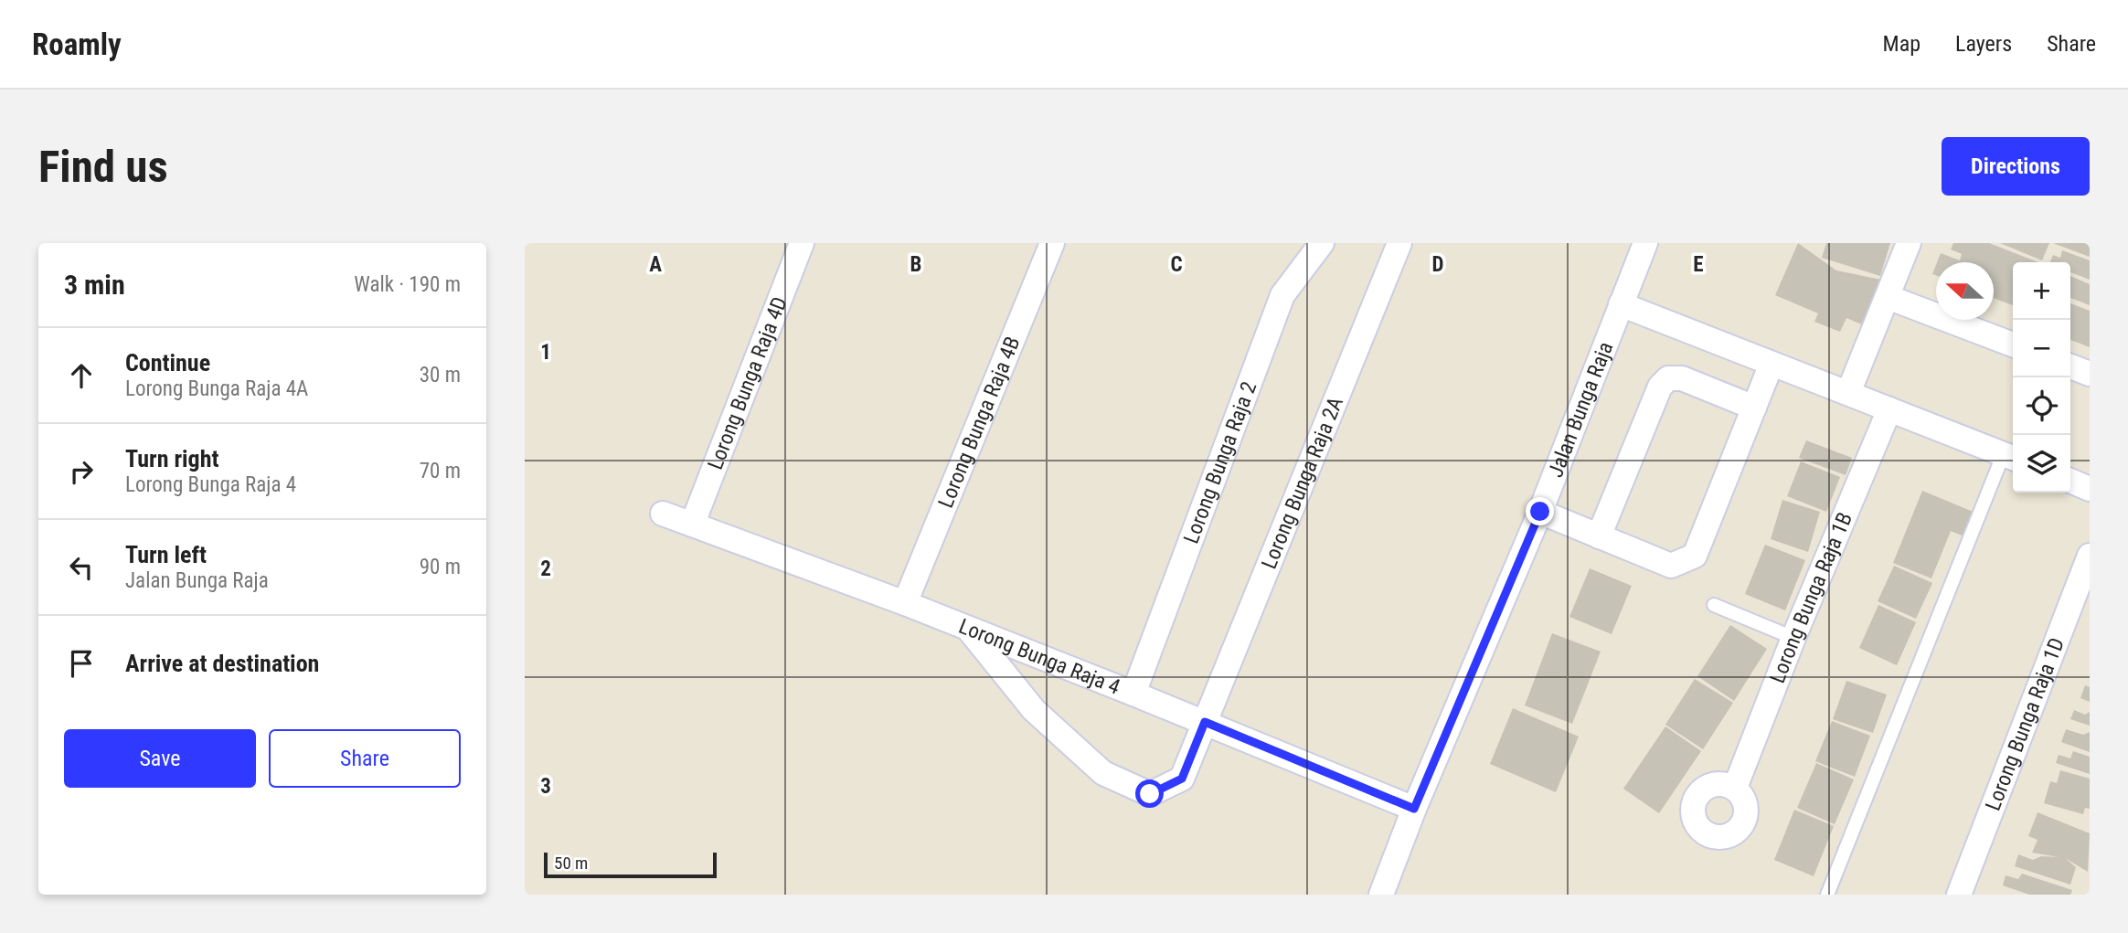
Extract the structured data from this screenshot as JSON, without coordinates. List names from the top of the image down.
{
  "streets": {
    "street": [
      "Lorong Bunga Raja 4D",
      "Jalan Bunga Raja",
      "Lorong Bunga Raja 4B",
      "Lorong Bunga Raja 2",
      "Lorong Bunga Raja 2A",
      "Lorong Bunga Raja 1B",
      "Lorong Bunga Raja 4",
      "Lorong Bunga Raja 1D"
    ]
  },
  "crossings": [
    ["Lorong Bunga Raja 4D", "Lorong Bunga Raja 4"],
    ["Jalan Bunga Raja", "Lorong Bunga Raja 4"],
    ["Lorong Bunga Raja 4B", "Lorong Bunga Raja 4"],
    ["Lorong Bunga Raja 2", "Lorong Bunga Raja 4"],
    ["Lorong Bunga Raja 2A", "Lorong Bunga Raja 4"]
  ],
  "scale_bar": "50 m",
  "north": "left",
  "page": {
    "header": "Roamly",
    "nav": ["Map", "Layers", "Share"],
    "buttons": [
      "Directions",
      ["Save", "Share"]
    ],
    "title": "Find us",
    "heading": ["3 min", "Walk · 190 m"],
    "map_buttons": ["+", "−"],
    "list": [
      ["Continue", "Lorong Bunga Raja 4A", "30 m"],
      ["Turn right", "Lorong Bunga Raja 4", "70 m"],
      ["Turn left", "Jalan Bunga Raja", "90 m"],
      "Arrive at destination"
    ],
    "scale": "50 m"
  },
  "grid": {
    "columns": [
      "A",
      "B",
      "C",
      "D",
      "E"
    ],
    "rows": ["1", "2", "3"]
  }
}
